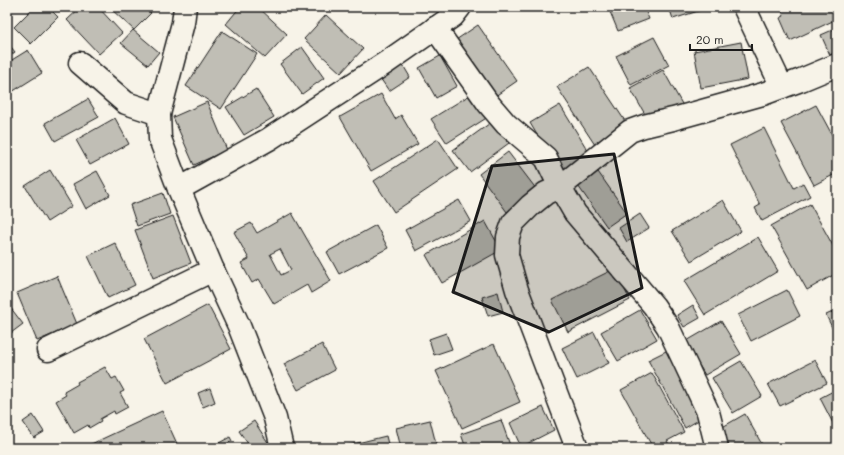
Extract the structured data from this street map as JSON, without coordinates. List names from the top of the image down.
{
  "scale_bar": "20 m"
}
